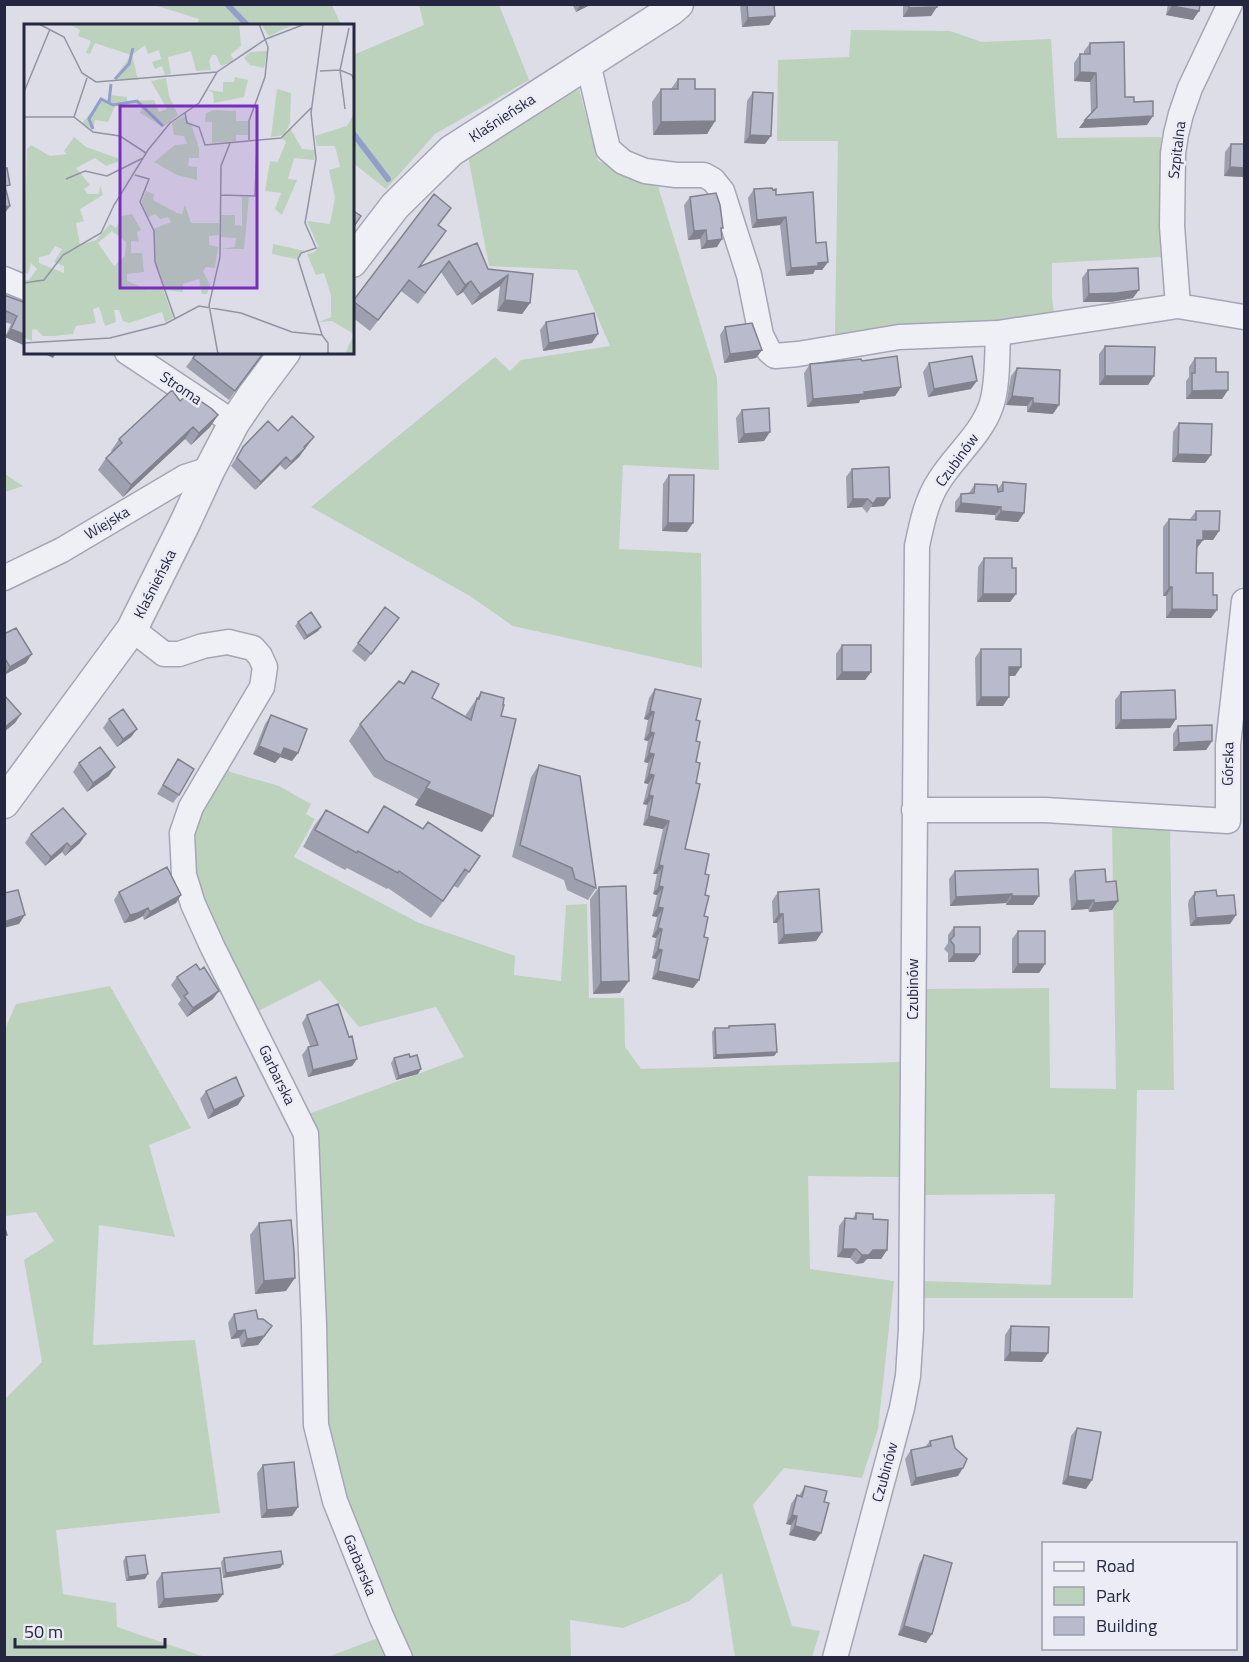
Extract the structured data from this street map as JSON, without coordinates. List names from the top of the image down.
{
  "streets": {
    "street": [
      "Klaśnieńska",
      "Szpitalna",
      "Stroma",
      "Czubinów",
      "Wiejska",
      "Górska",
      "Garbarska"
    ]
  },
  "crossings": [
    ["Klaśnieńska", "Stroma"],
    ["Klaśnieńska", "Wiejska"],
    ["Klaśnieńska", "Garbarska"],
    ["Czubinów", "Górska"]
  ],
  "legend": ["Road", "Park", "Building"],
  "scale_bar": "50 m"
}
